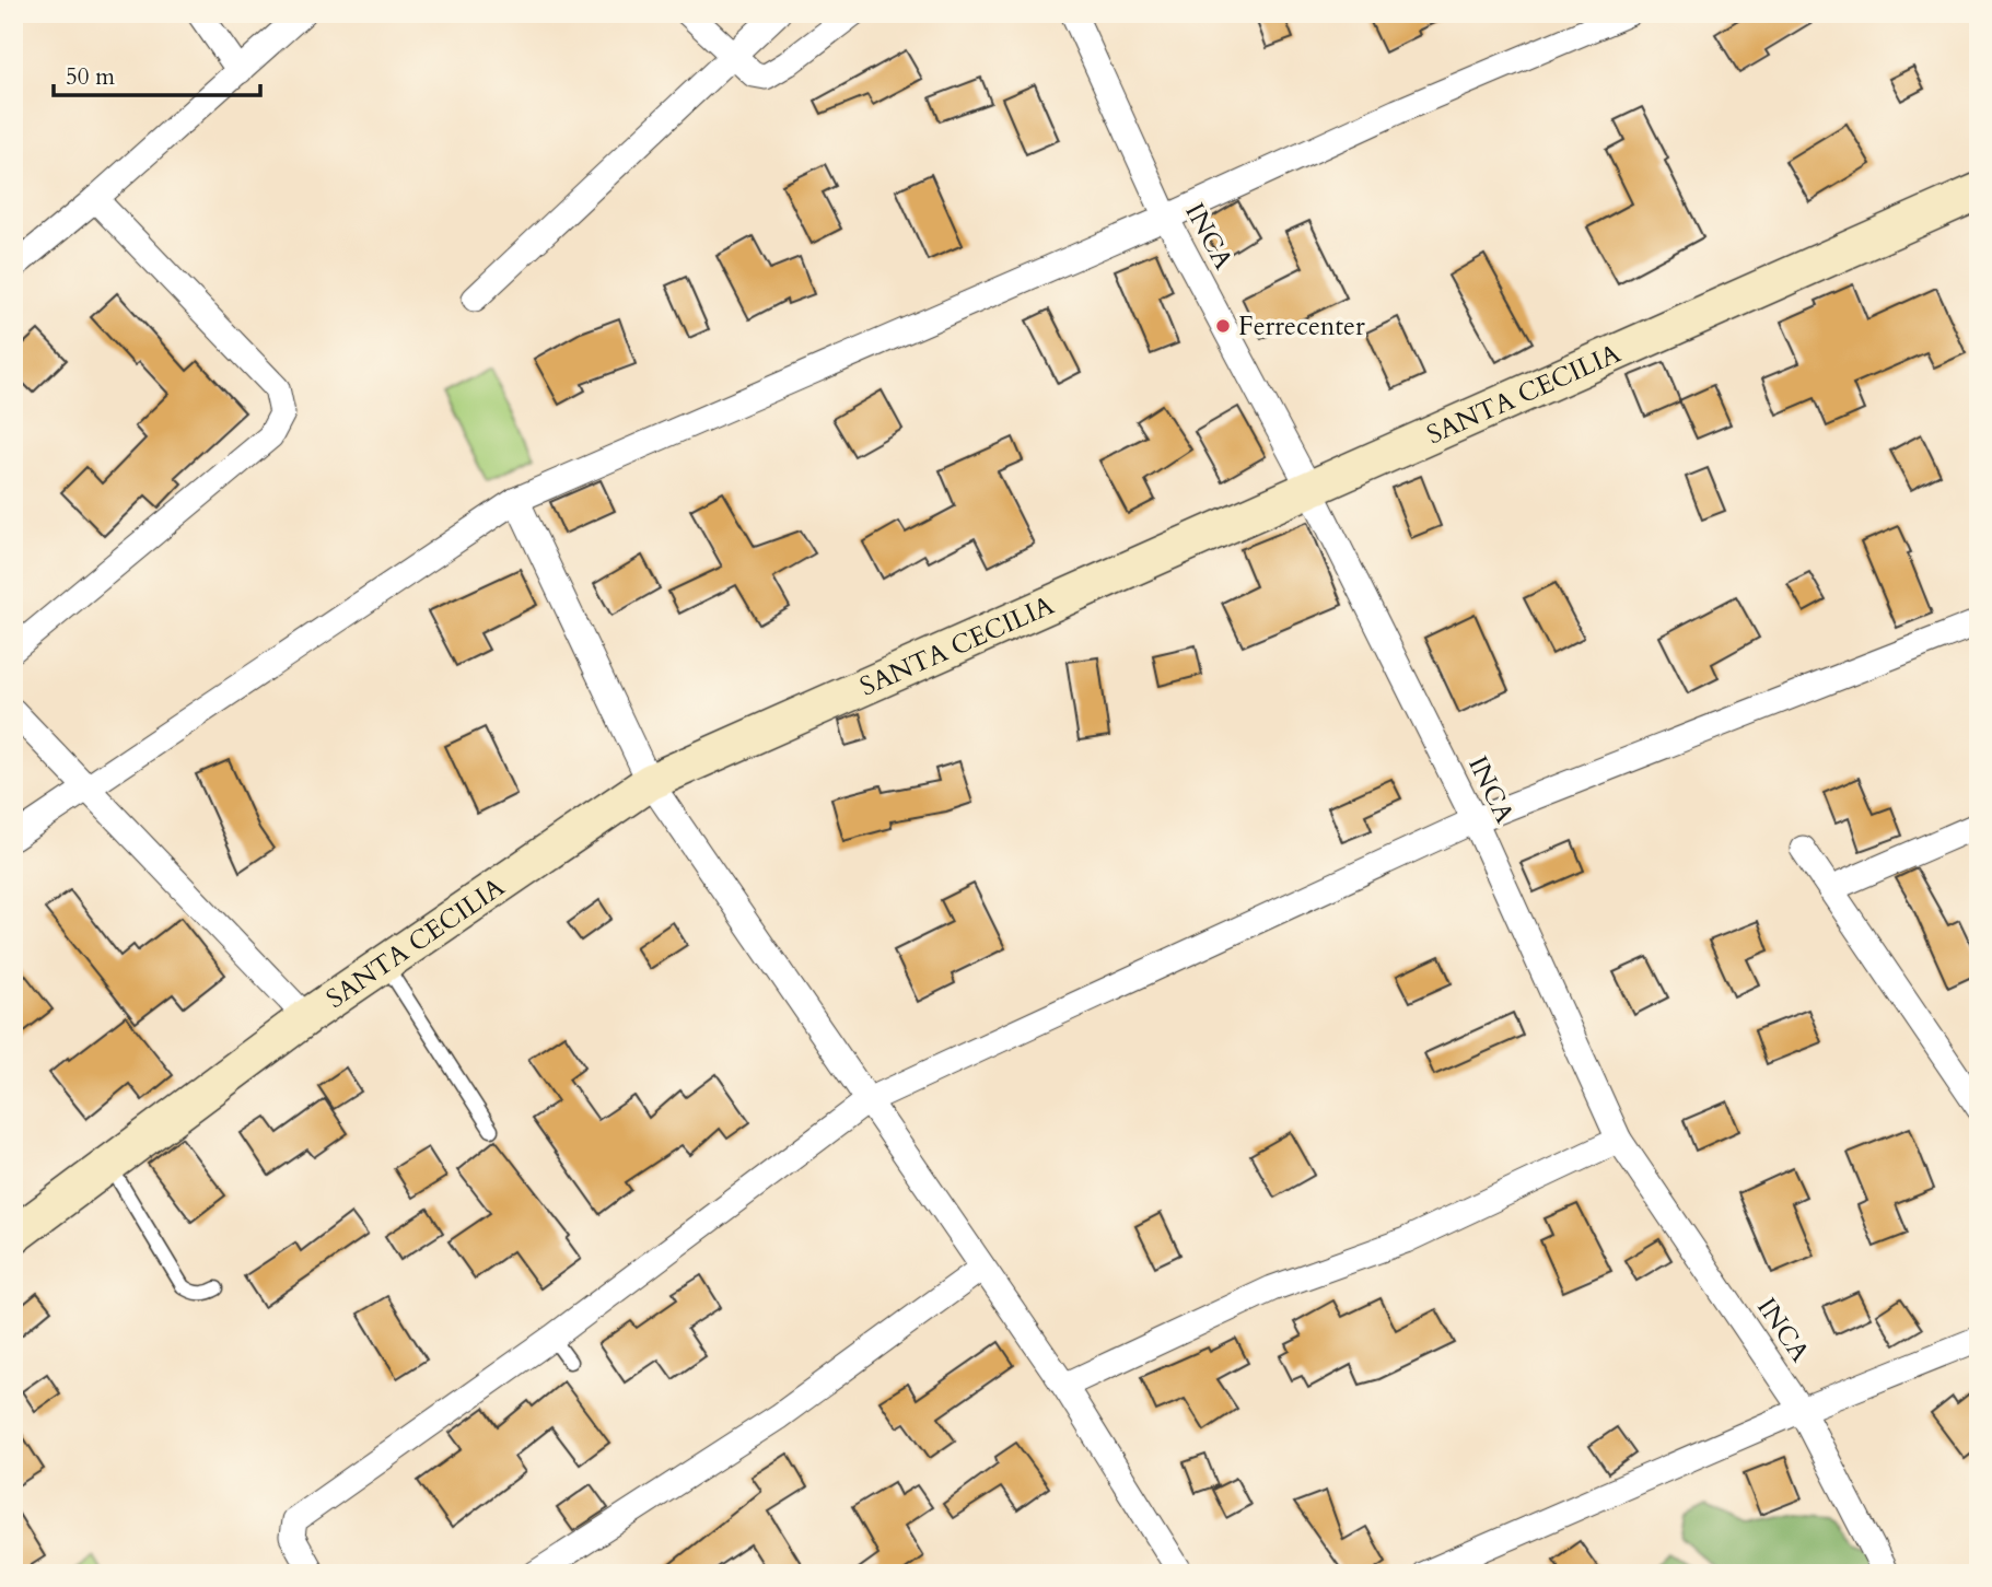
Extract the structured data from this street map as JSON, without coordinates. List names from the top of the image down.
{
  "streets": {
    "street": ["INCA", "SANTA CECILIA"]
  },
  "crossings": [
    ["INCA", "SANTA CECILIA"]
  ],
  "places": ["Ferrecenter"],
  "scale_bar": "50 m"
}
